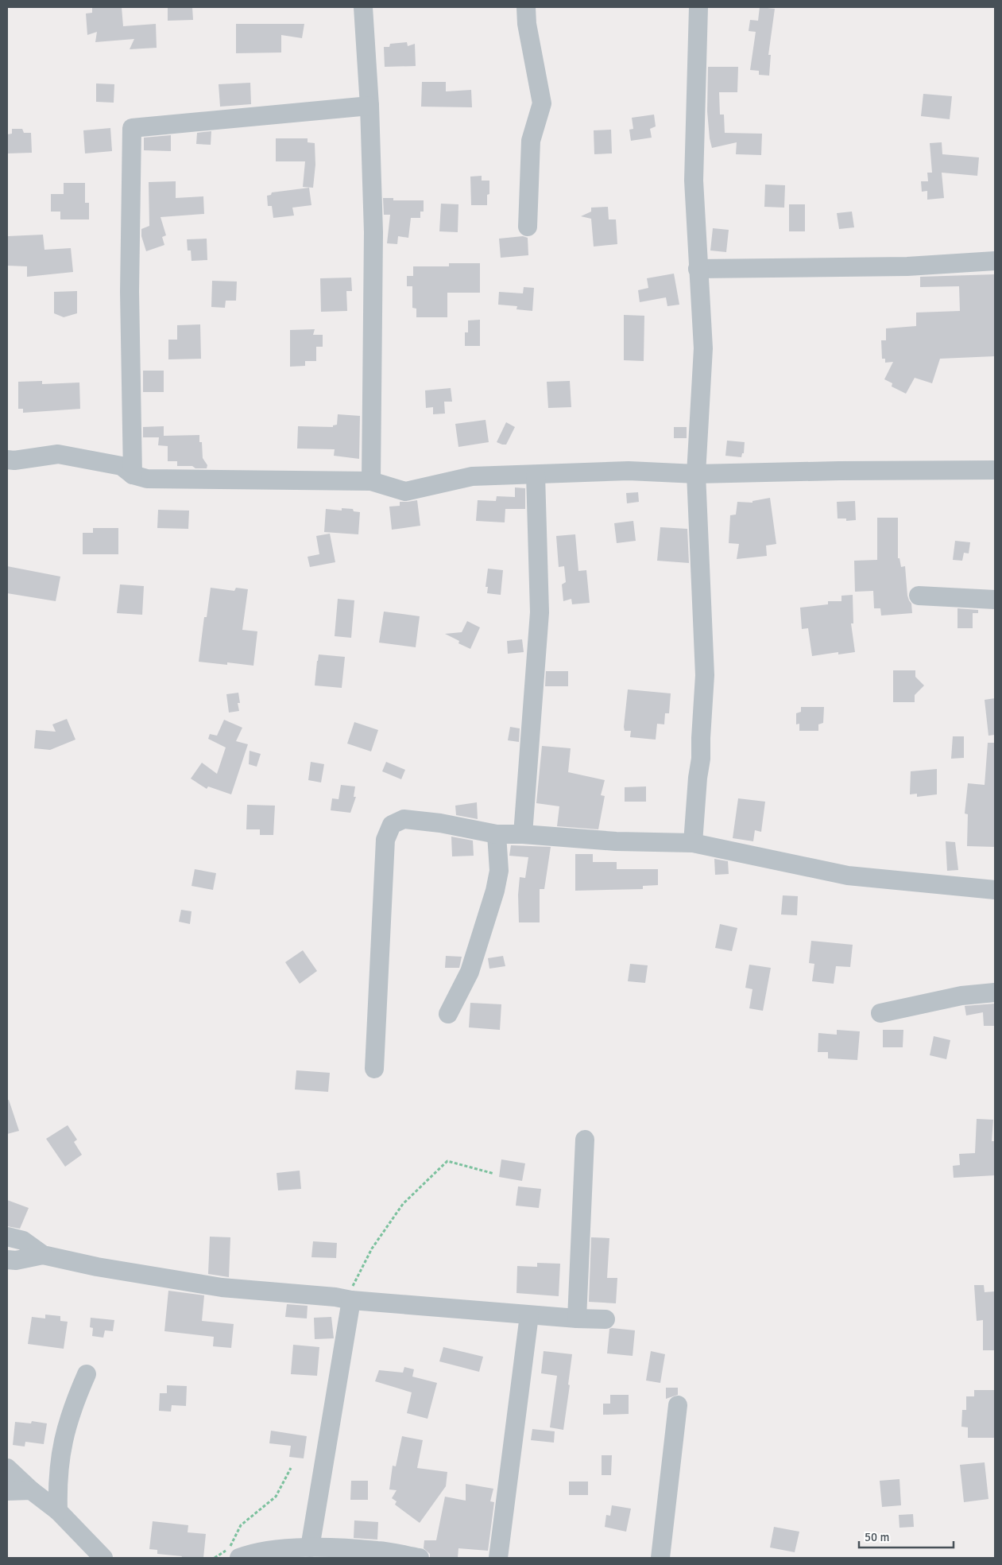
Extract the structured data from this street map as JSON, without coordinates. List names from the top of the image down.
{
  "scale_bar": "50 m"
}
